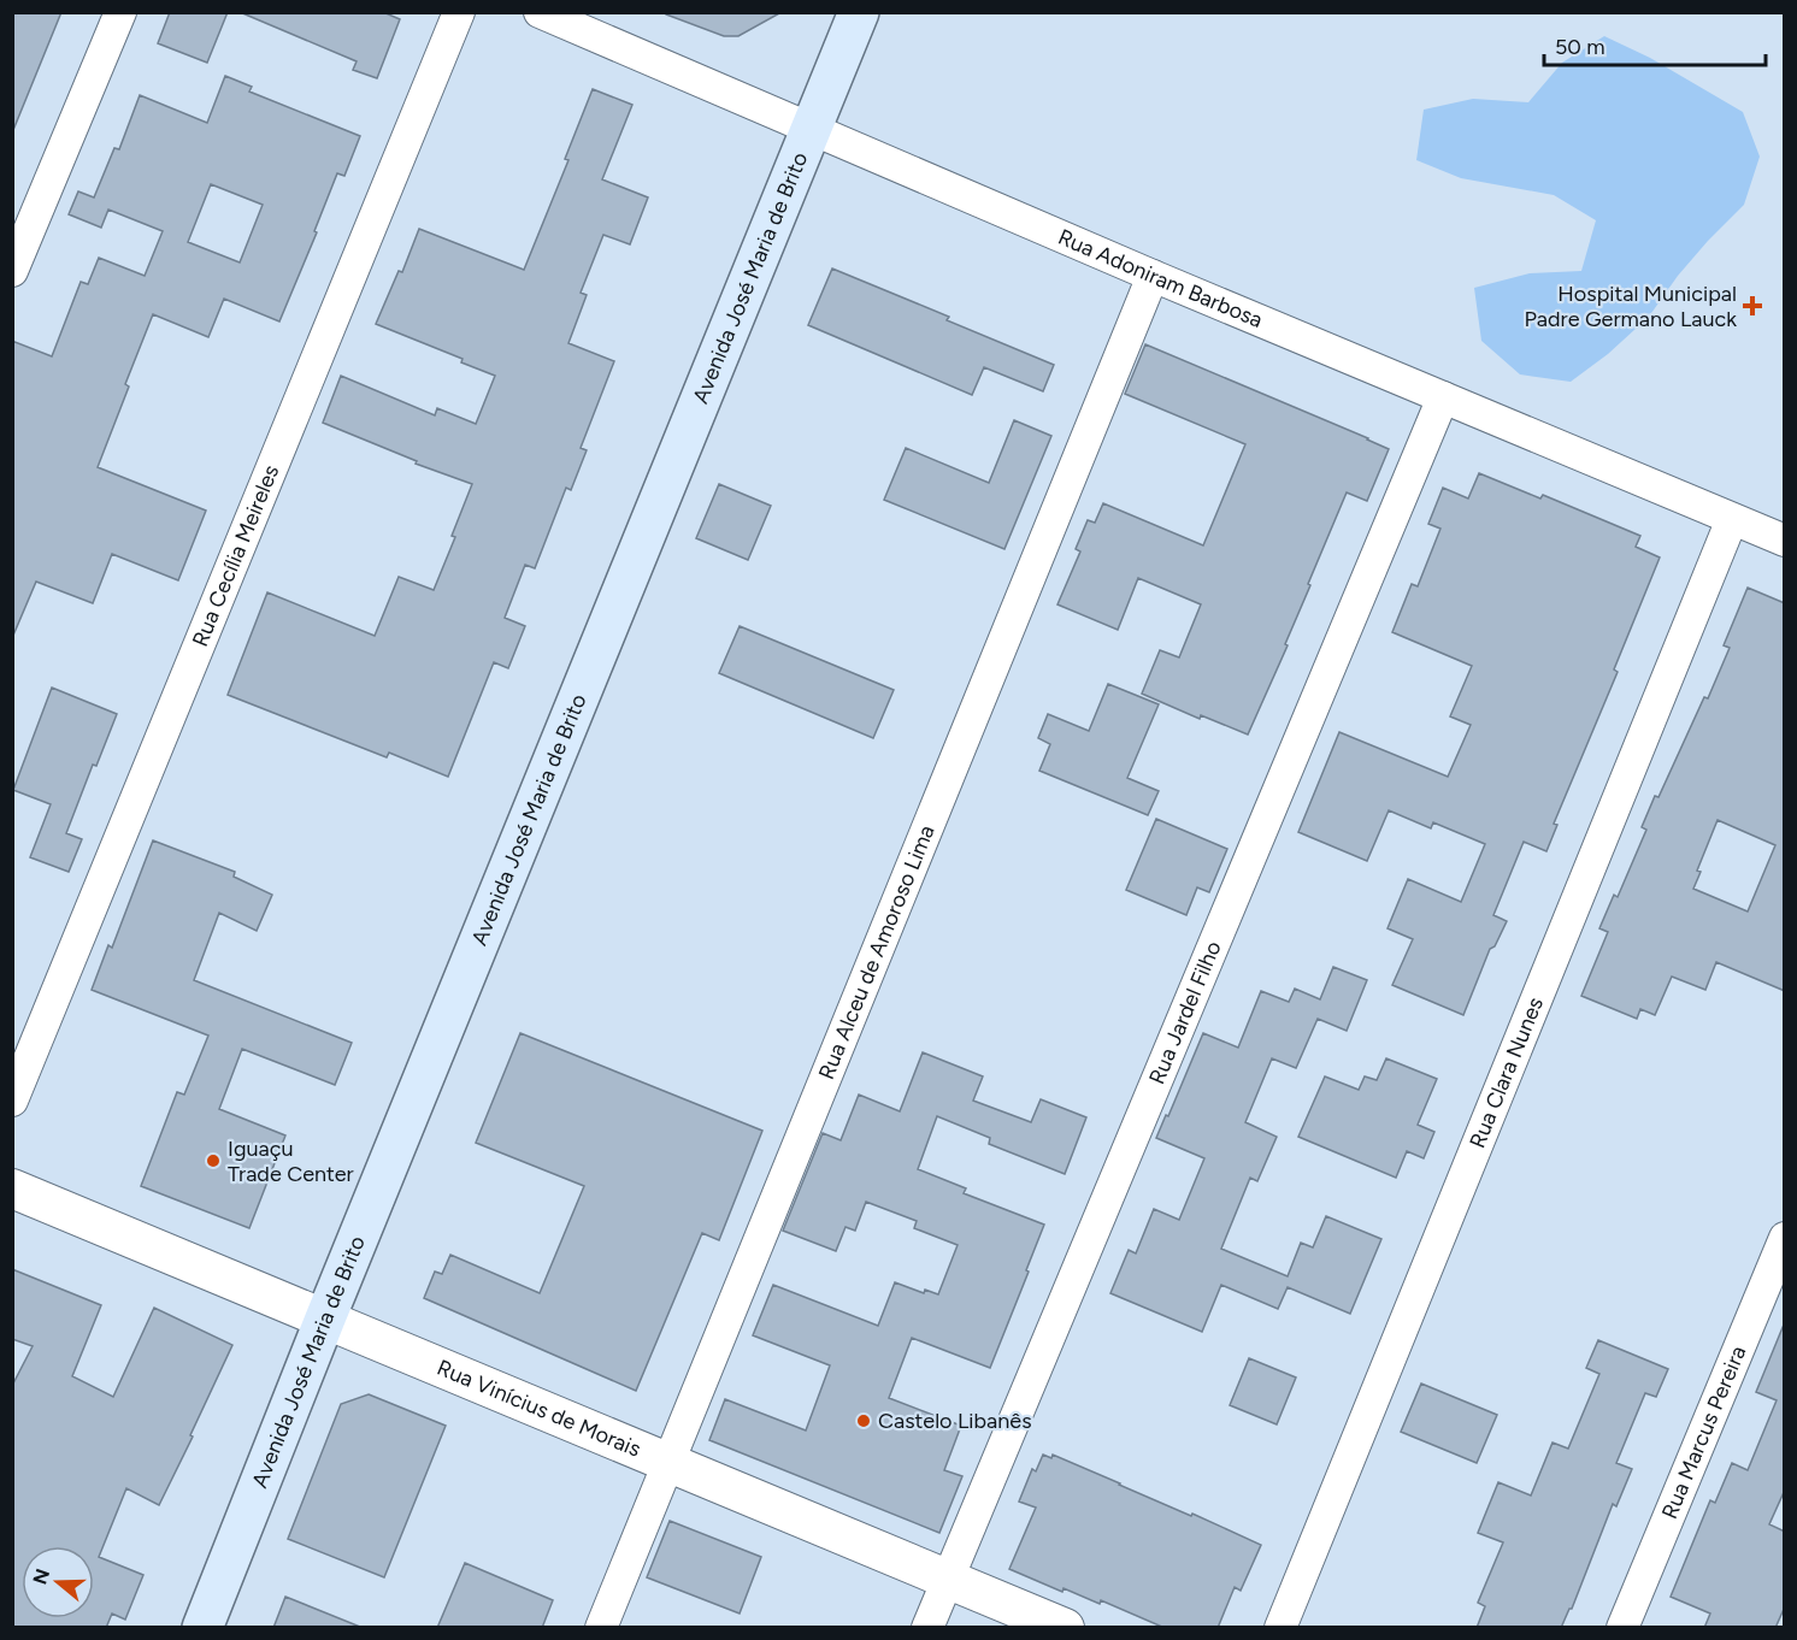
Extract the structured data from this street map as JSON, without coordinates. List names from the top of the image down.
{
  "streets": {
    "main road": ["Avenida José Maria de Brito"],
    "street": [
      "Rua Adoniram Barbosa",
      "Rua Cecília Meireles",
      "Rua Alceu de Amoroso Lima",
      "Rua Jardel Filho",
      "Rua Clara Nunes",
      "Rua Vinícius de Morais",
      "Rua Marcus Pereira"
    ]
  },
  "crossings": [
    ["Avenida José Maria de Brito", "Rua Adoniram Barbosa"],
    ["Avenida José Maria de Brito", "Rua Vinícius de Morais"],
    ["Rua Adoniram Barbosa", "Rua Alceu de Amoroso Lima"],
    ["Rua Adoniram Barbosa", "Rua Jardel Filho"],
    ["Rua Adoniram Barbosa", "Rua Clara Nunes"],
    ["Rua Alceu de Amoroso Lima", "Rua Vinícius de Morais"],
    ["Rua Jardel Filho", "Rua Vinícius de Morais"]
  ],
  "places": {
    "health": ["Hospital Municipal Padre Germano Lauck"],
    "other": ["Iguaçu Trade Center", "Castelo Libanês"]
  },
  "scale_bar": "50 m",
  "north": "left"
}
